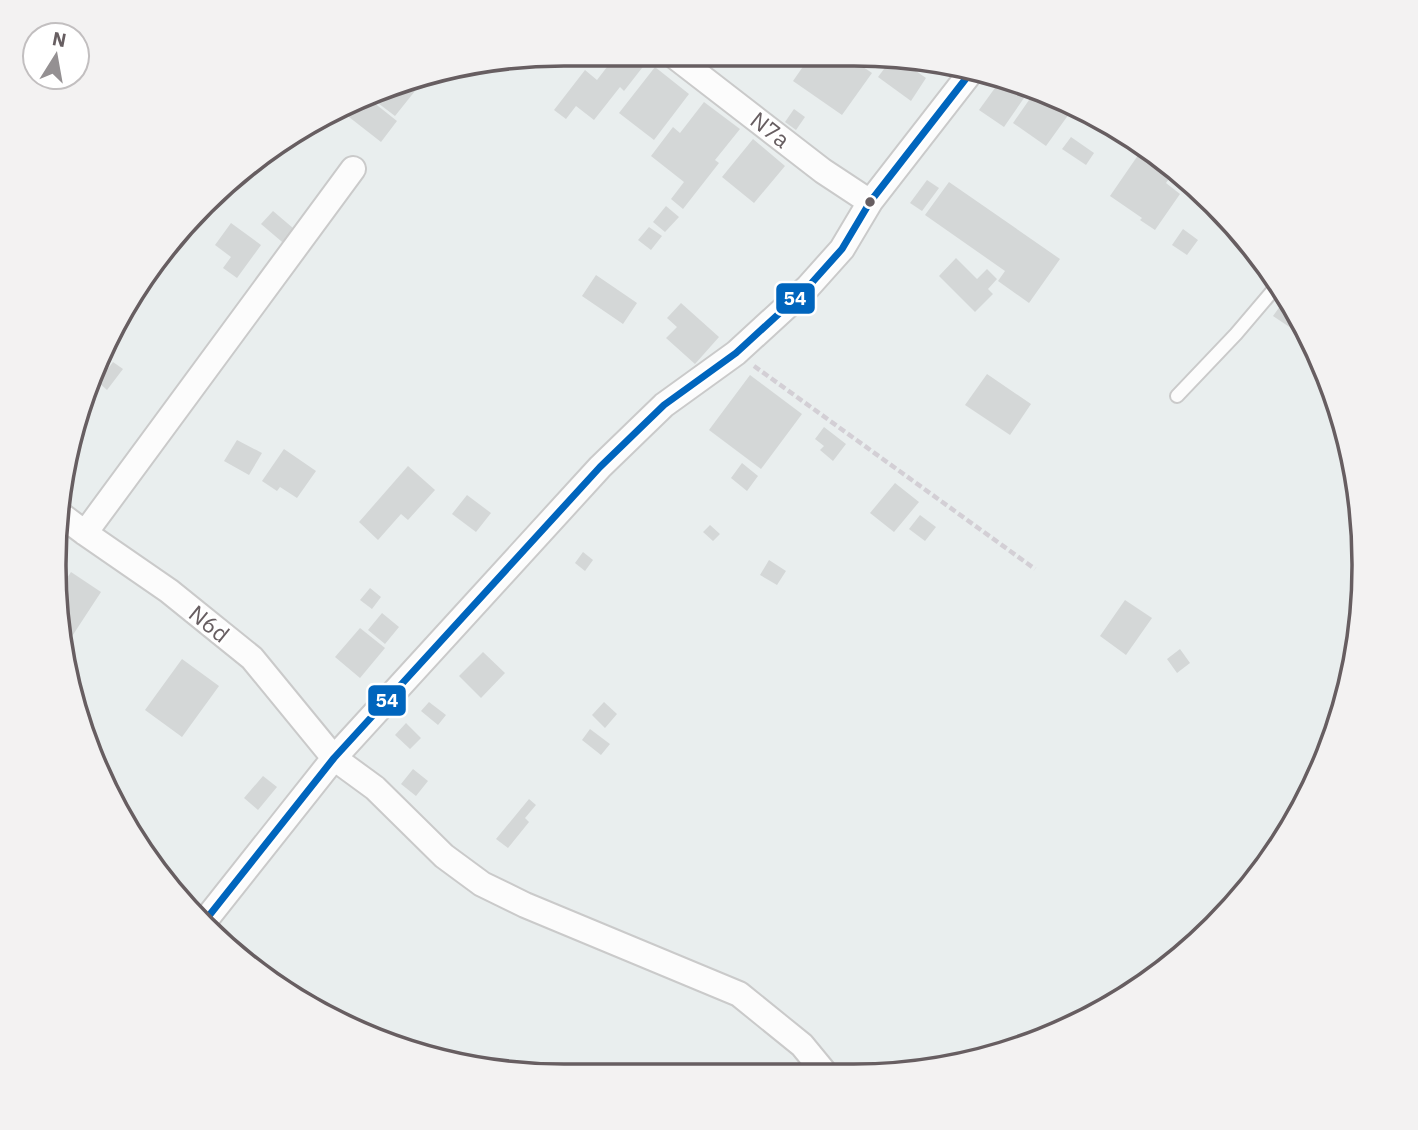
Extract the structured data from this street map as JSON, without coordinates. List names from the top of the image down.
{
  "streets": {
    "street": ["N7a", "N6d"]
  },
  "lines": ["transit line 54"],
  "north": "top"
}
